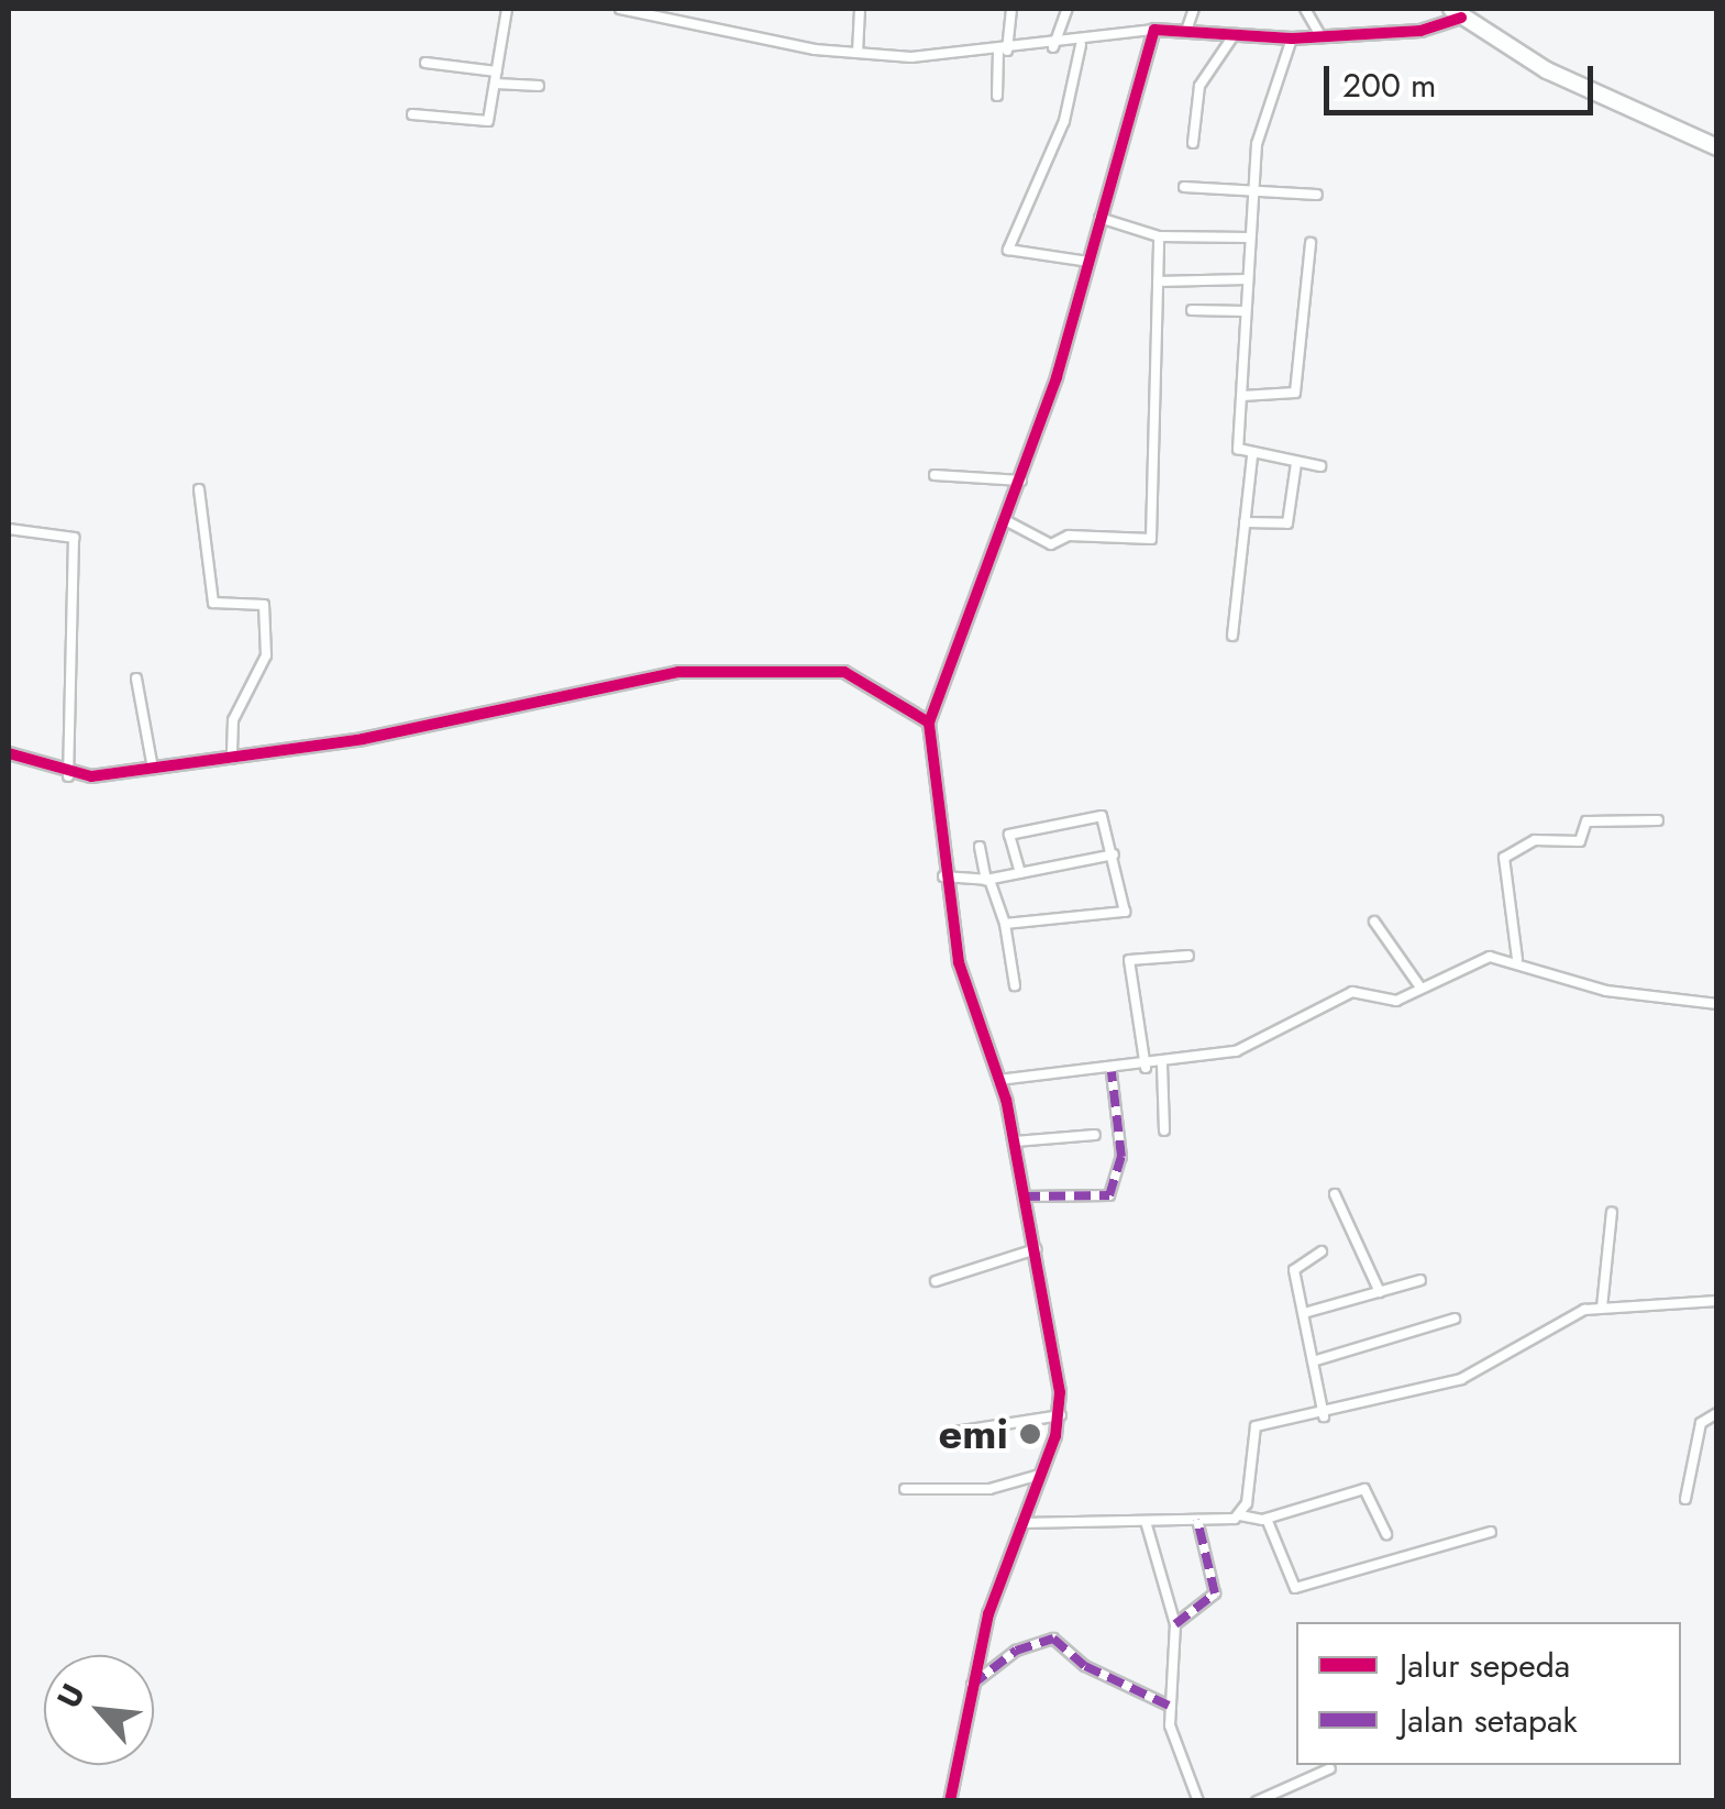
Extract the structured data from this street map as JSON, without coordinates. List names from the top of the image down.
{
  "places": ["emi"],
  "legend": ["Jalur sepeda", "Jalan setapak"],
  "scale_bar": "200 m",
  "north": "top left"
}
